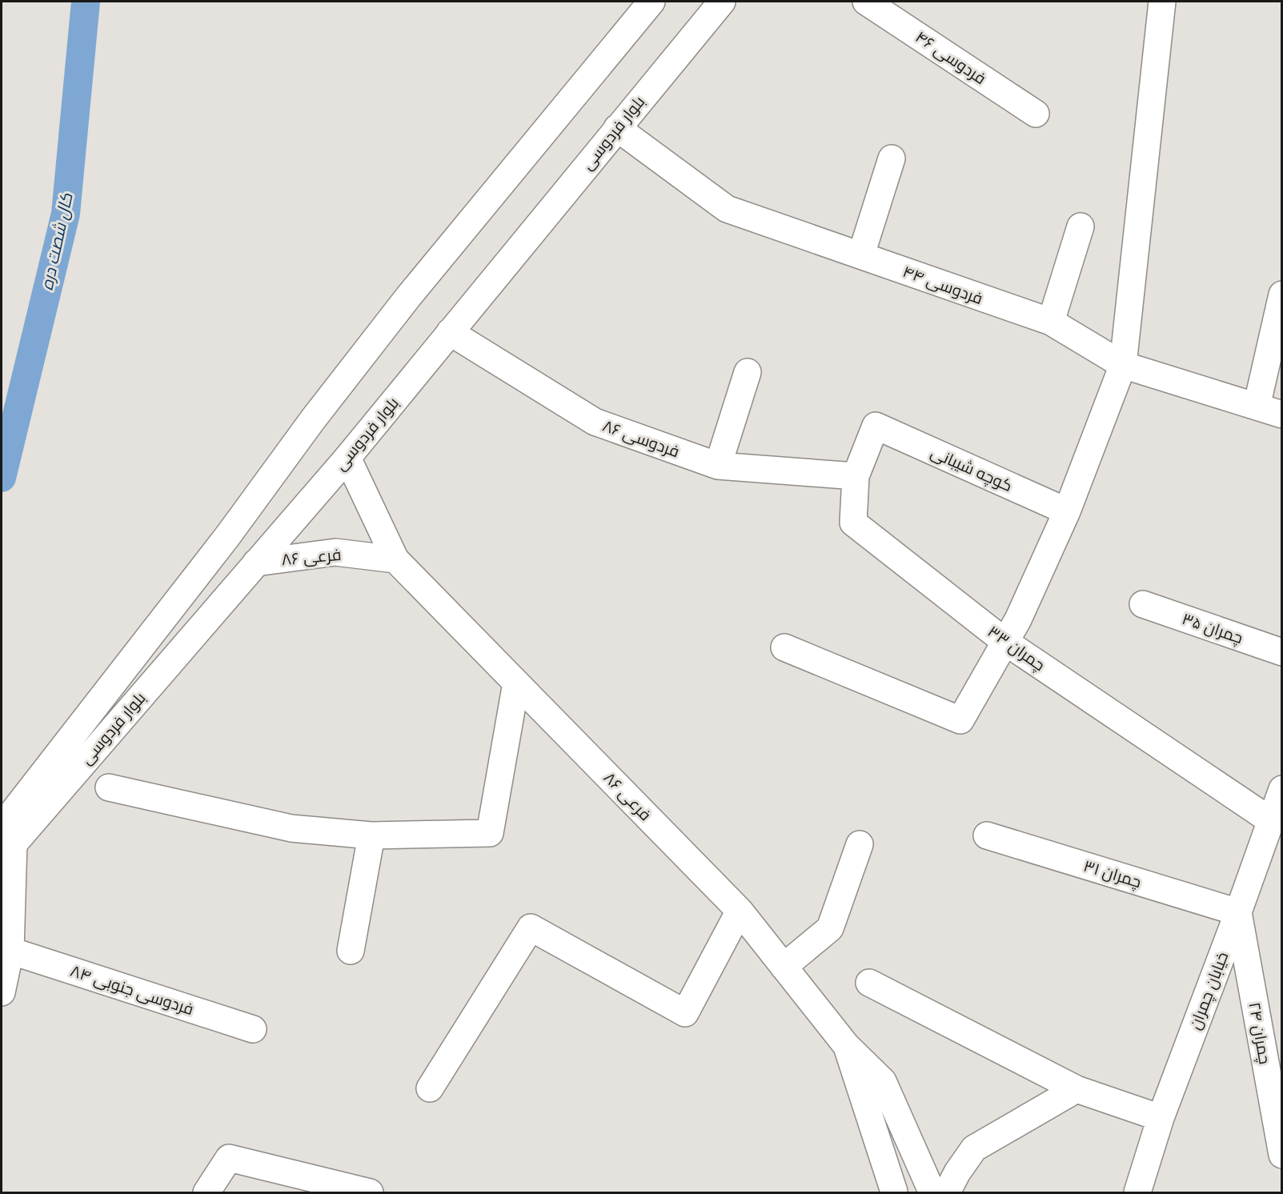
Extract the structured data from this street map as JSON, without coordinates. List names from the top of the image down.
{
  "streets": {
    "street": [
      "فردوسی ۴۶",
      "بلوار فردوسی",
      "فردوسی ۴۴",
      "فردوسی ۸۶",
      "کوچه شیبانی",
      "فرعی ۸۶",
      "چمران ۳۵",
      "چمران ۳۳",
      "چمران ۳۱",
      "فردوسی جنوبی ۸۴",
      "خیابان چمران",
      "چمران ۲۴"
    ]
  },
  "crossings": [
    ["بلوار فردوسی", "فردوسی ۴۴"],
    ["بلوار فردوسی", "فردوسی ۸۶"],
    ["بلوار فردوسی", "فرعی ۸۶"],
    ["فردوسی ۸۶", "چمران ۳۳"],
    ["کوچه شیبانی", "چمران ۳۳"],
    ["چمران ۳۳", "خیابان چمران"],
    ["چمران ۳۱", "خیابان چمران"],
    ["چمران ۳۱", "چمران ۲۴"],
    ["خیابان چمران", "چمران ۲۴"]
  ],
  "water": ["کال شصت دره"]
}
